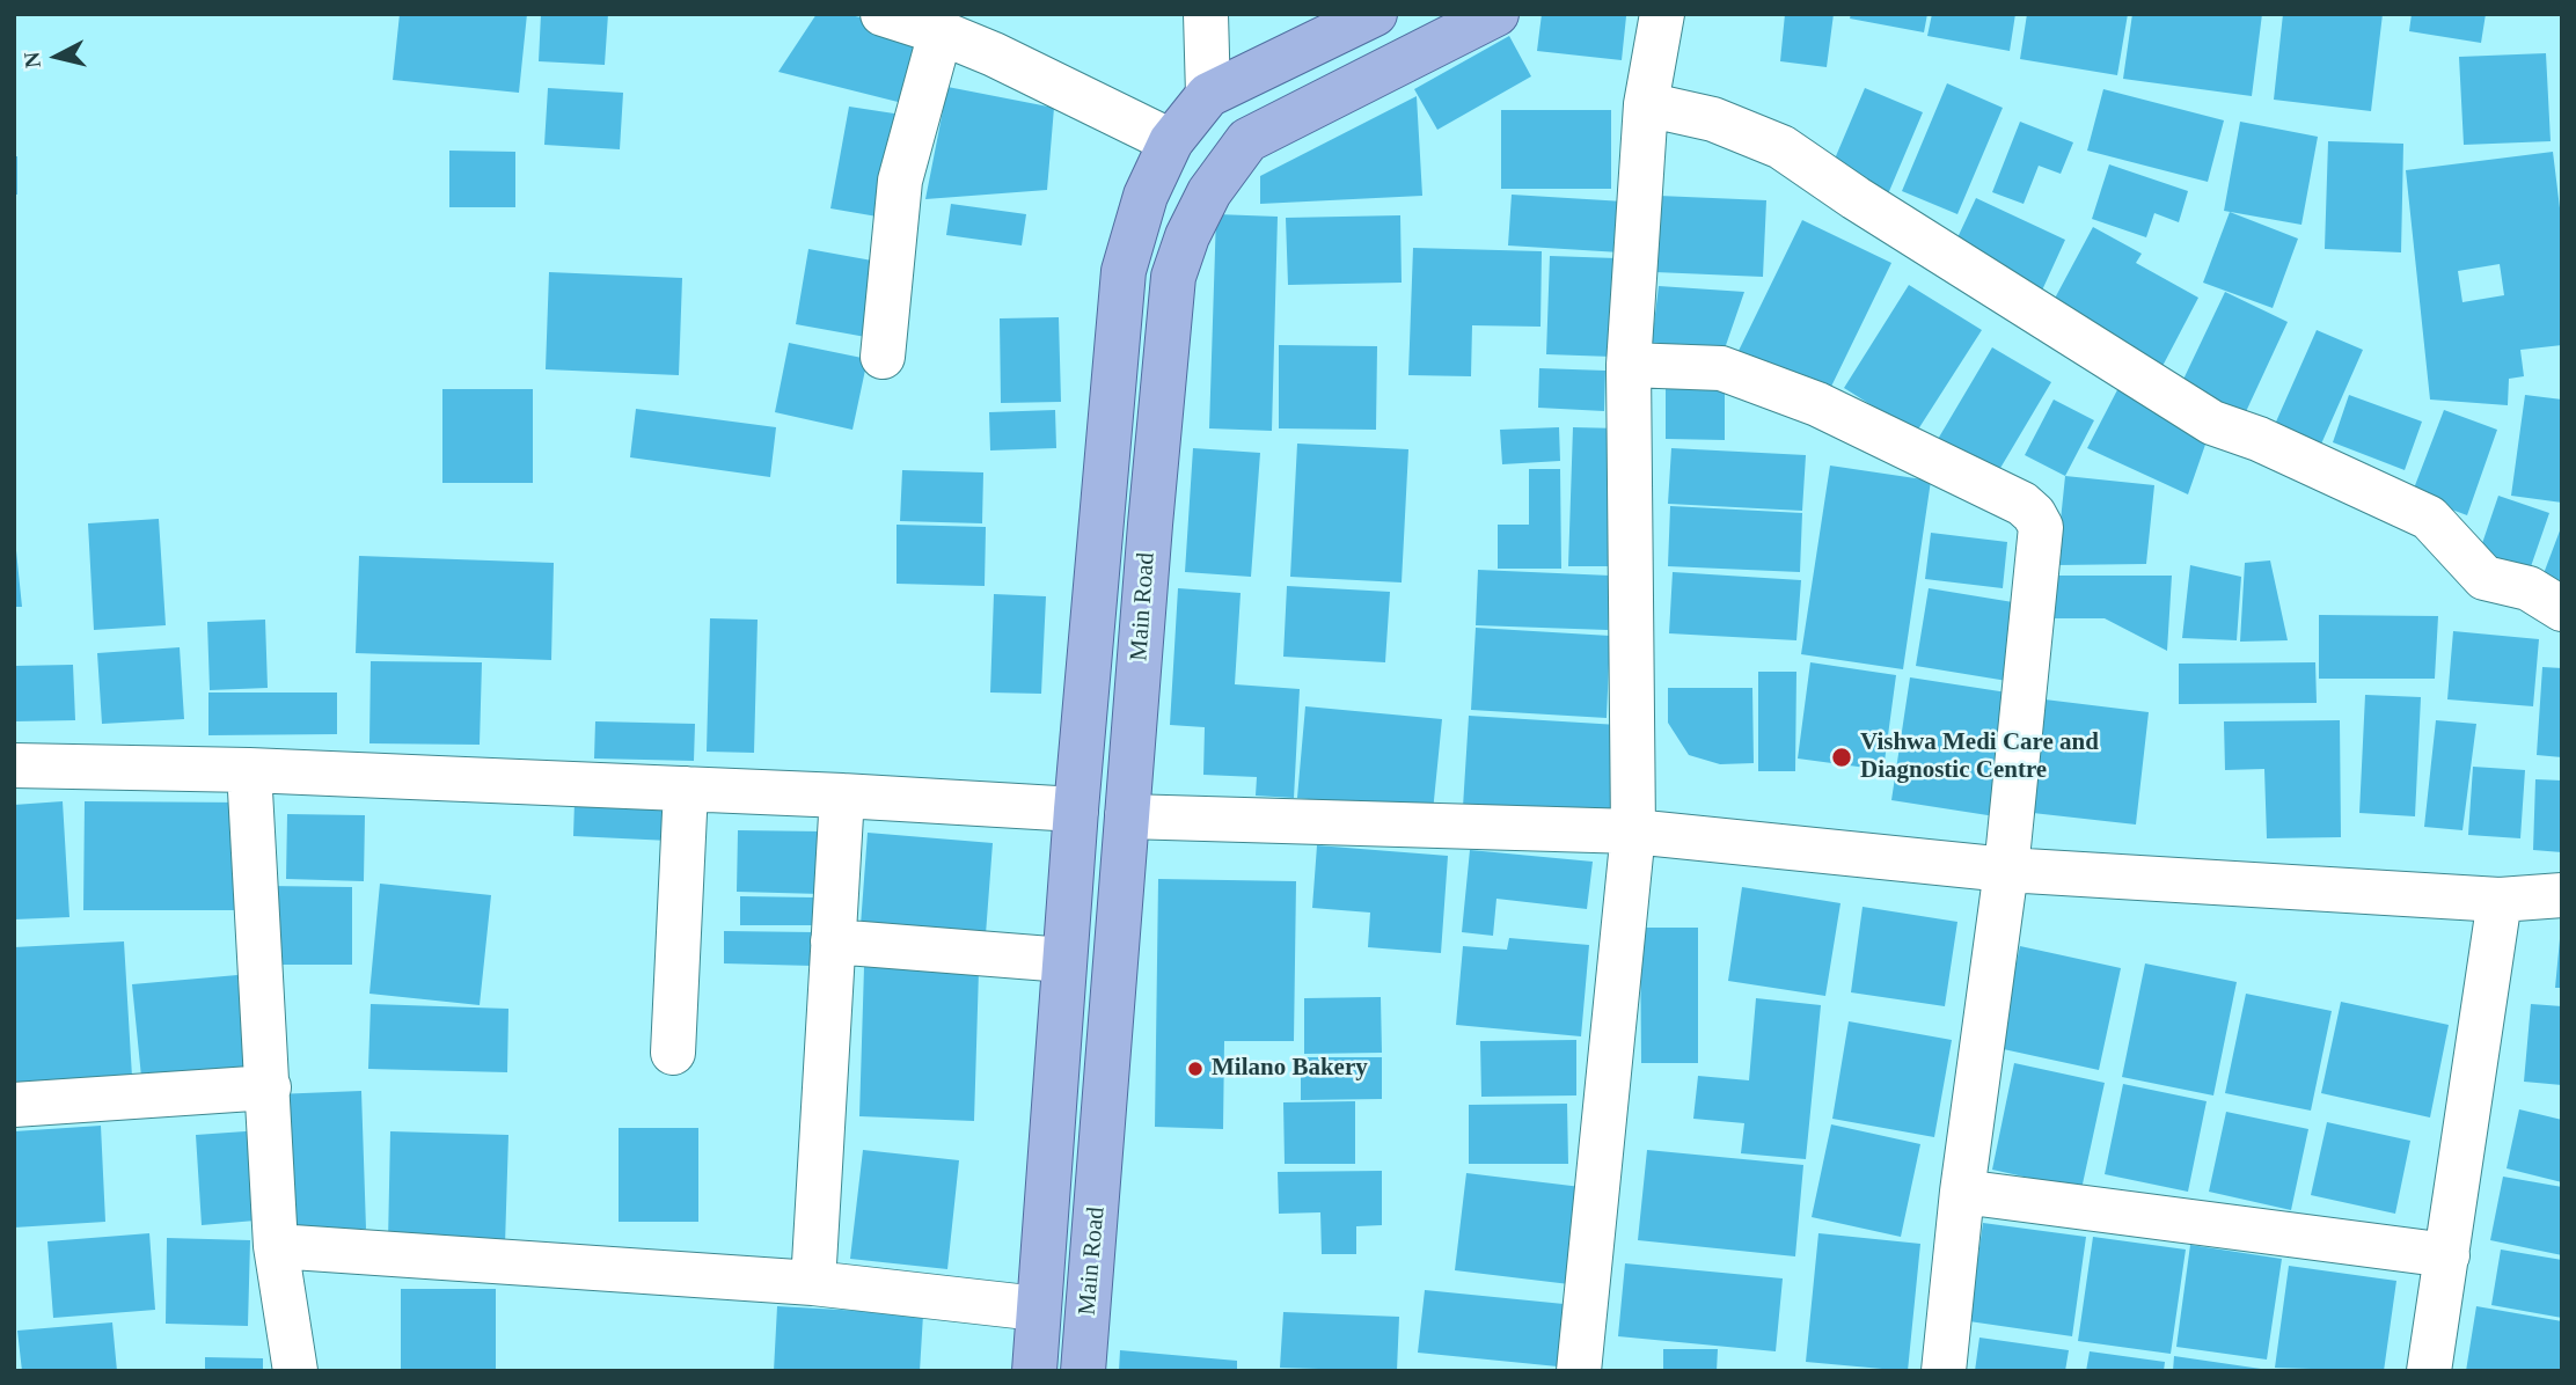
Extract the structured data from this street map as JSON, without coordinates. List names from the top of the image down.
{
  "streets": {
    "main road": ["Main Road"]
  },
  "places": ["Vishwa Medi Care and Diagnostic Centre", "Milano Bakery"],
  "north": "left"
}
